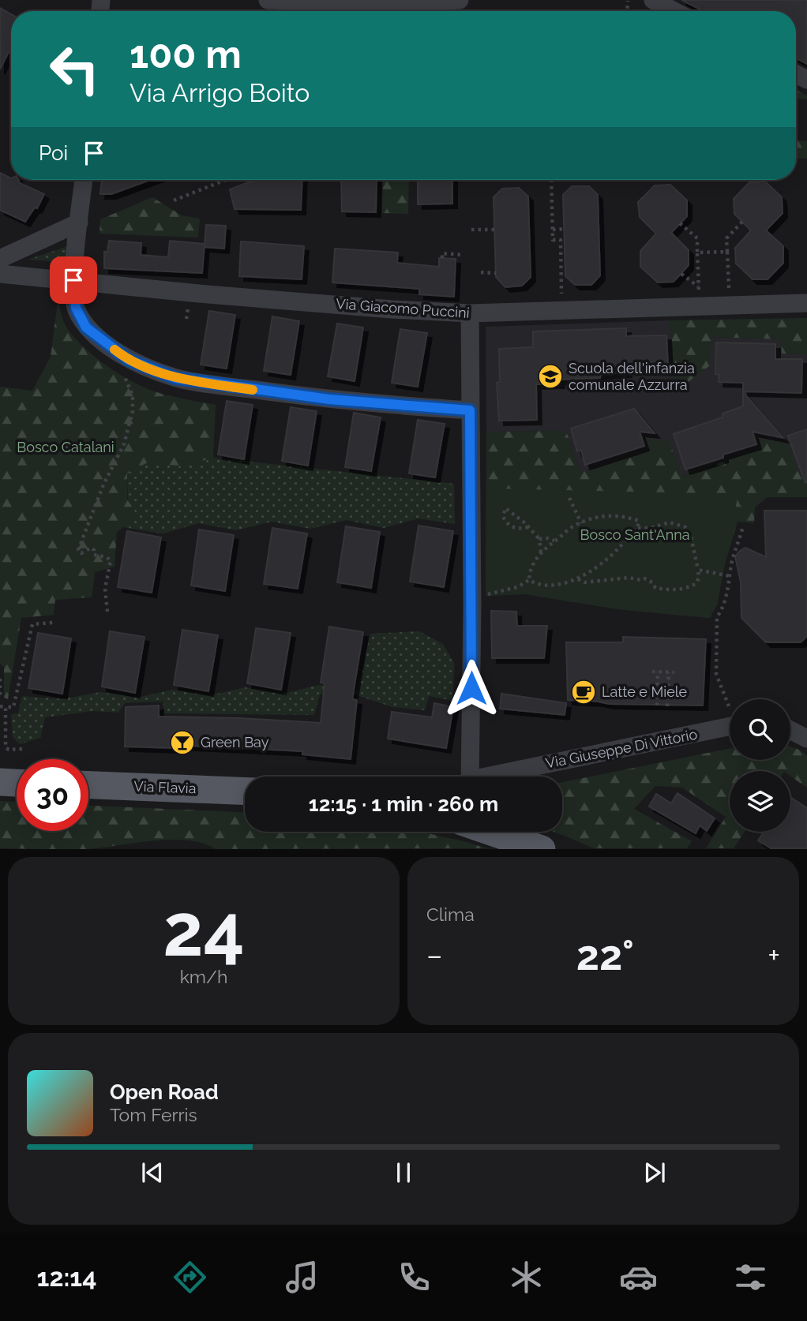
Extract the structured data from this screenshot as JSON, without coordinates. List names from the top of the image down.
{
  "streets": {
    "main road": ["Via Flavia"],
    "street": ["Via Giacomo Puccini", "Via Giuseppe Di Vittorio"]
  },
  "parks": ["Bosco Catalani", "Bosco Sant'Anna"],
  "places": {
    "school or university": ["Scuola dell'infanzia comunale Azzurra"],
    "cafe": ["Latte e Miele"],
    "bar": ["Green Bay"]
  },
  "page": {
    "turn": ["100 m", "Via Arrigo Boito"],
    "then": "Poi",
    "limit": "30",
    "trip": "12:15 · 1 min · 260 m",
    "tile": [
      ["24", "km/h"],
      "Clima"
    ],
    "heat": ["−", "22°", "+"],
    "song": ["Open Road", "Tom Ferris"],
    "tabs": "12:14"
  }
}
